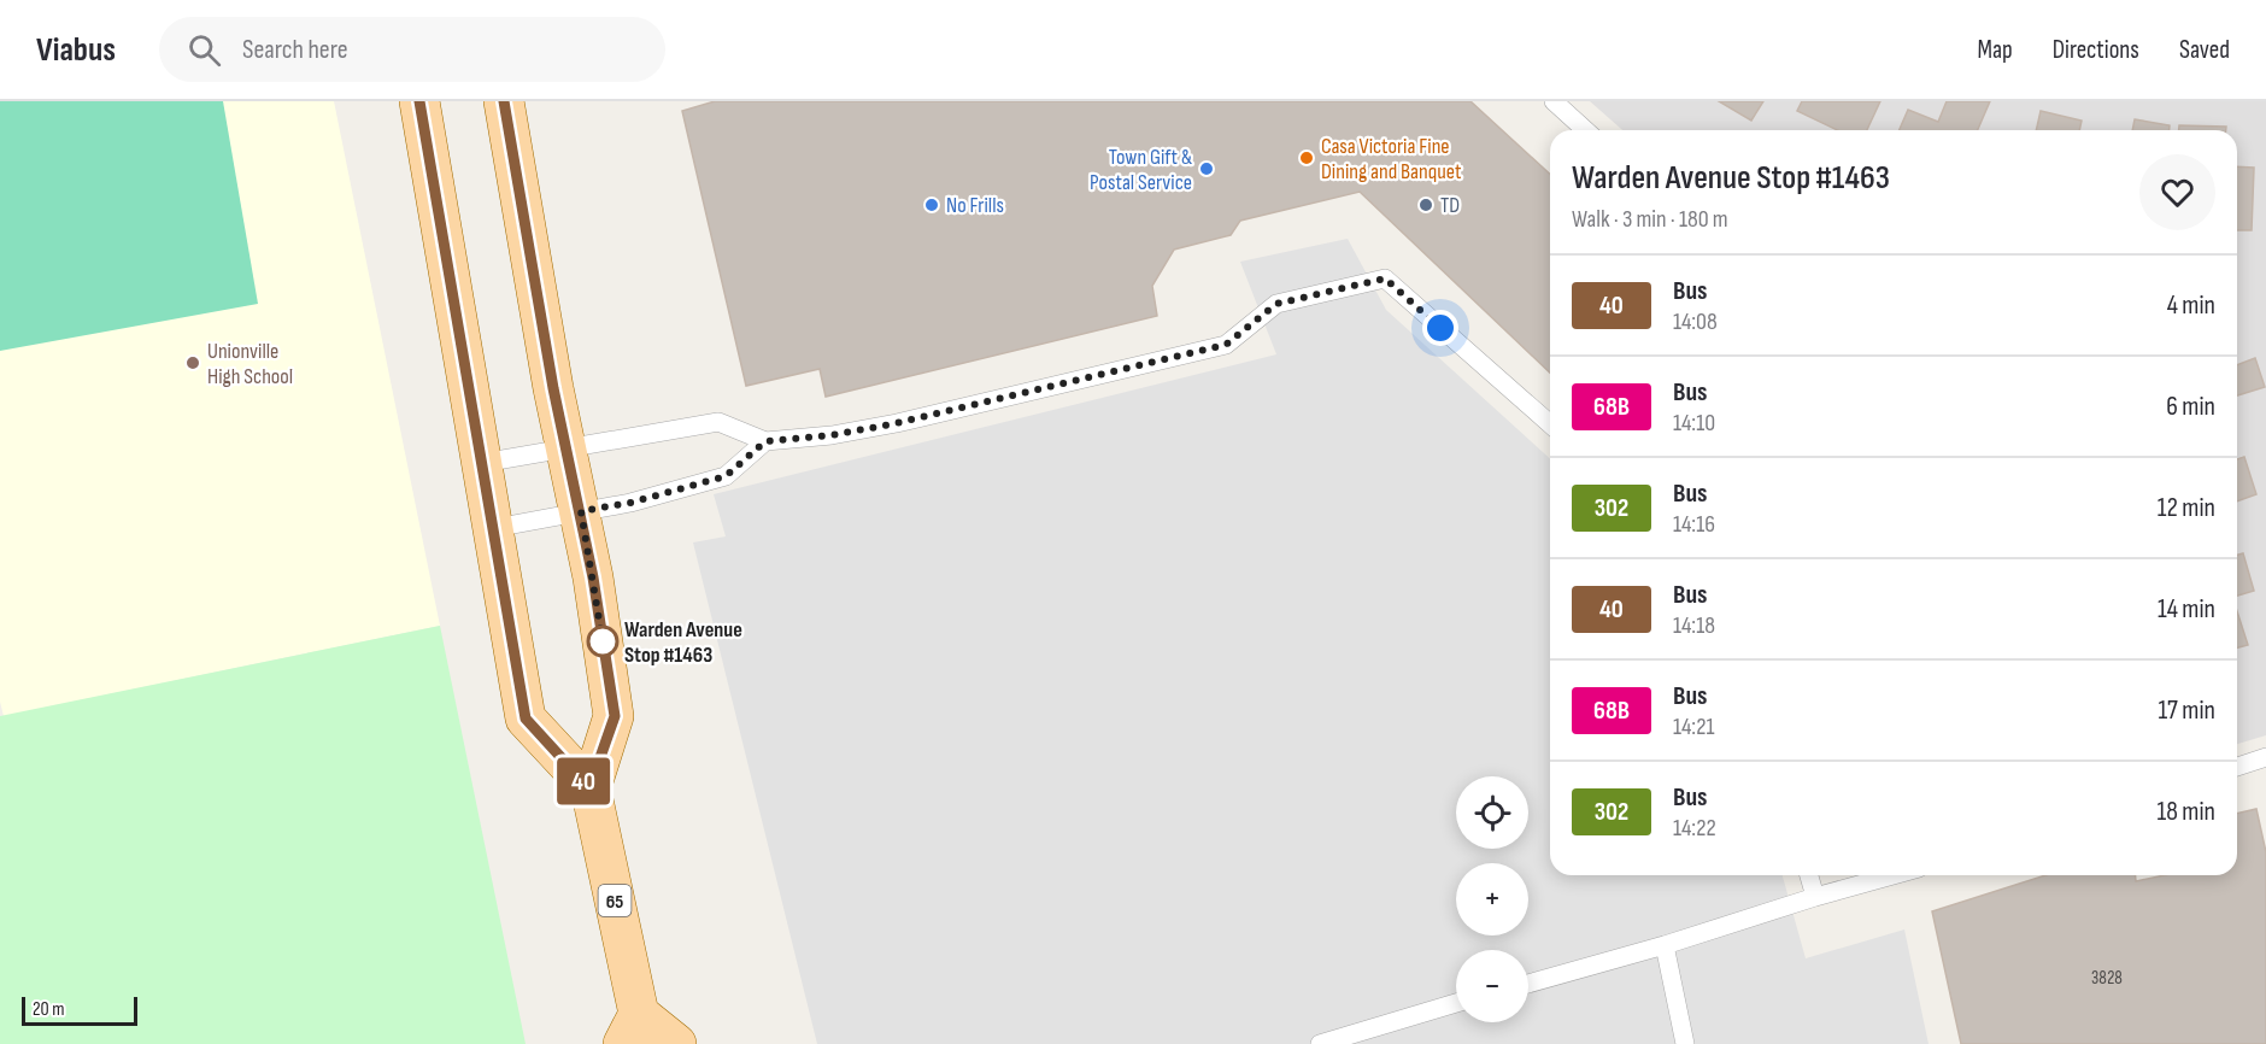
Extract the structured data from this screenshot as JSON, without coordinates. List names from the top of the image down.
{
  "streets": {
    "main road": ["65"]
  },
  "places": [
    "Casa Victoria Fine Dining and Banquet",
    "Town Gift & Postal Service",
    "No Frills",
    "TD",
    "Unionville High School",
    "Warden Avenue Stop #1463"
  ],
  "lines": ["bus line 40"],
  "house_numbers": ["3828"],
  "scale_bar": "20 m",
  "page": {
    "header": "Viabus",
    "search": "Search here",
    "nav": ["Map", "Directions", "Saved"],
    "on_map": "40",
    "heading": ["Warden Avenue Stop #1463", "Walk · 3 min · 180 m"],
    "list": [
      {
        "mark": "40",
        "name": "Bus",
        "note": "14:08",
        "value": "4 min"
      },
      {
        "mark": "68B",
        "name": "Bus",
        "note": "14:10",
        "value": "6 min"
      },
      {
        "mark": "302",
        "name": "Bus",
        "note": "14:16",
        "value": "12 min"
      },
      {
        "mark": "40",
        "name": "Bus",
        "note": "14:18",
        "value": "14 min"
      },
      {
        "mark": "68B",
        "name": "Bus",
        "note": "14:21",
        "value": "17 min"
      },
      {
        "mark": "302",
        "name": "Bus",
        "note": "14:22",
        "value": "18 min"
      }
    ],
    "map_buttons": ["+", "−"],
    "scale": "20 m"
  }
}
